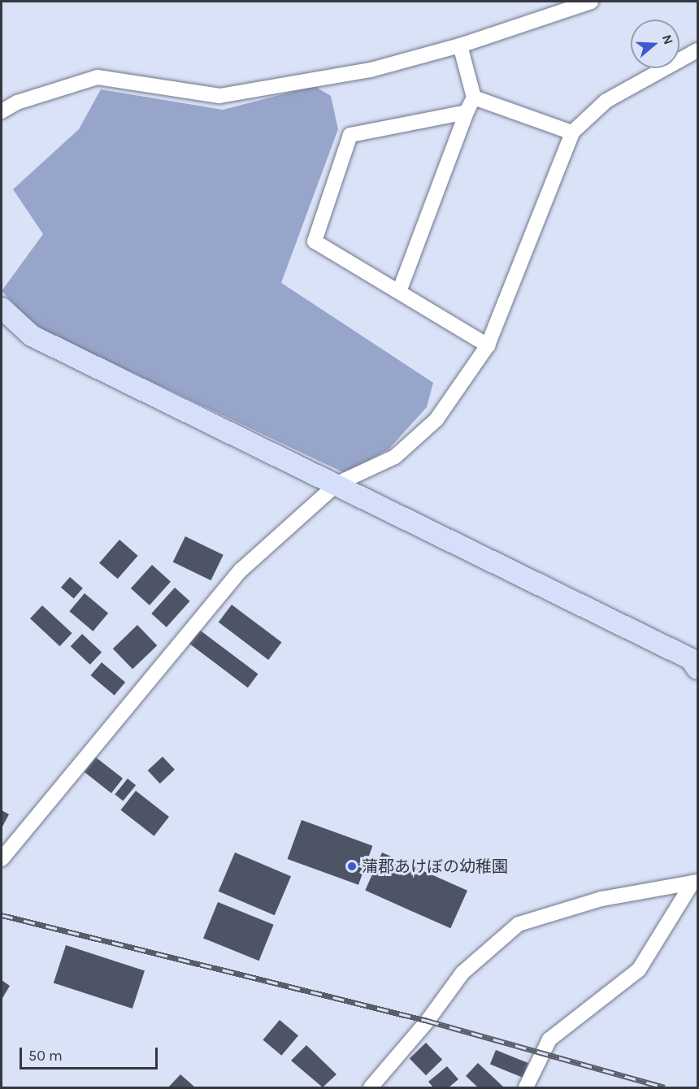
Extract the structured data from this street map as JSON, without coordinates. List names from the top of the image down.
{
  "places": ["蒲郡あけぼの幼稚園"],
  "scale_bar": "50 m",
  "north": "right"
}
